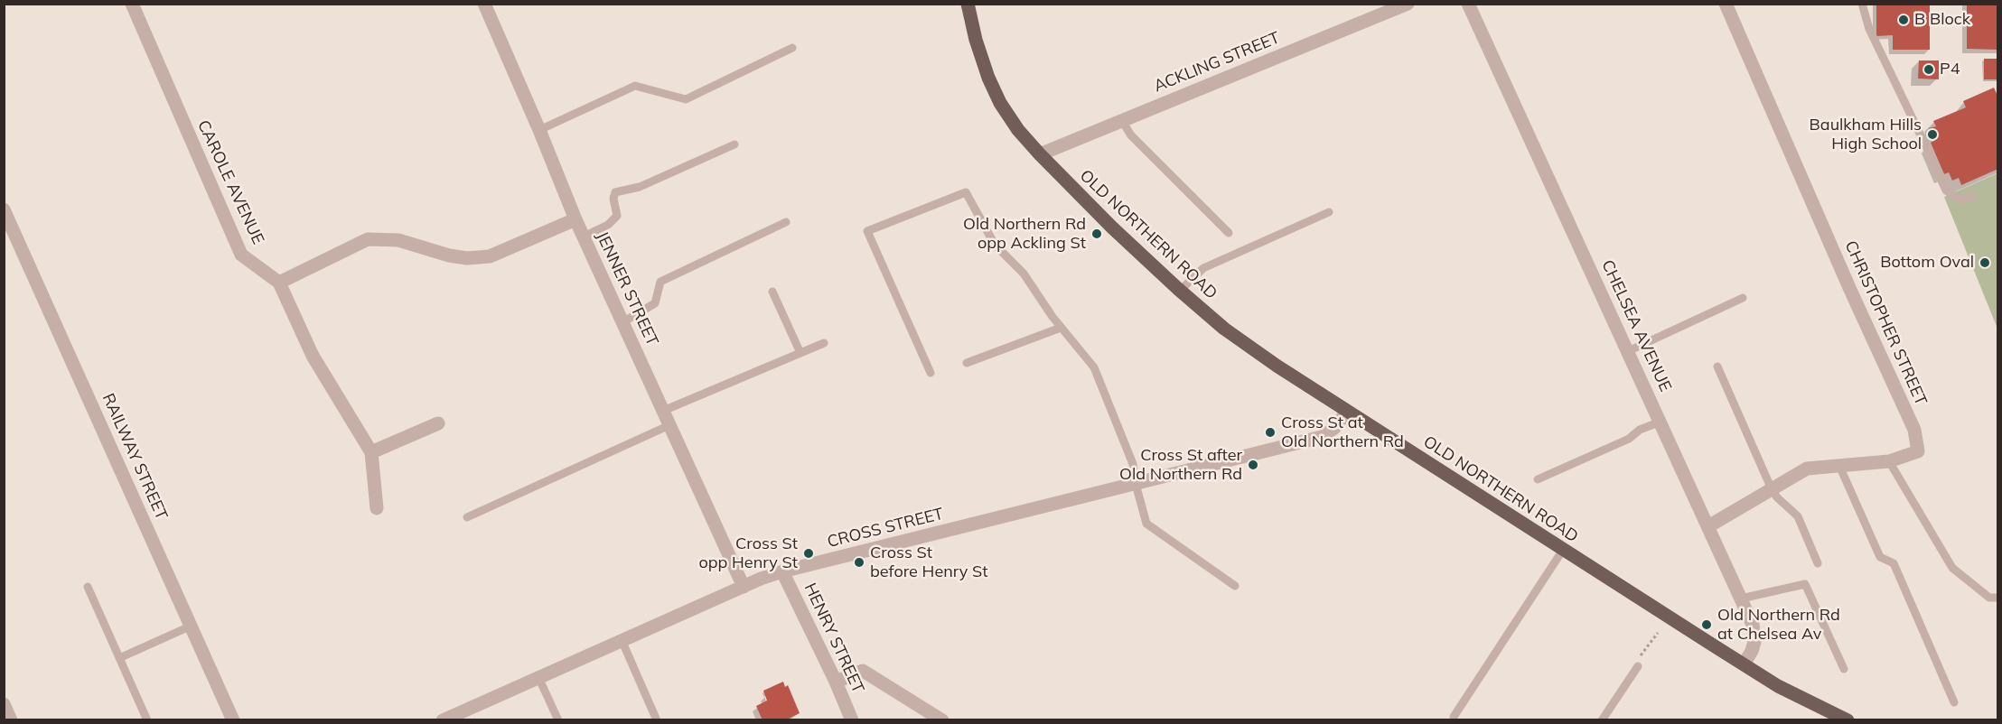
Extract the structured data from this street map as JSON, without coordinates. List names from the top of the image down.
{
  "streets": {
    "main road": ["OLD NORTHERN ROAD"],
    "street": [
      "ACKLING STREET",
      "CAROLE AVENUE",
      "JENNER STREET",
      "CHRISTOPHER STREET",
      "CHELSEA AVENUE",
      "RAILWAY STREET",
      "CROSS STREET",
      "HENRY STREET"
    ]
  },
  "crossings": [
    ["ACKLING STREET", "OLD NORTHERN ROAD"],
    ["OLD NORTHERN ROAD", "CHELSEA AVENUE"],
    ["OLD NORTHERN ROAD", "CROSS STREET"],
    ["JENNER STREET", "CROSS STREET"],
    ["CHRISTOPHER STREET", "CHELSEA AVENUE"],
    ["CROSS STREET", "HENRY STREET"]
  ],
  "places": [
    "B Block",
    "P4",
    "Baulkham Hills High School",
    "Old Northern Rd opp Ackling St",
    "Bottom Oval",
    "Cross St at Old Northern Rd",
    "Cross St after Old Northern Rd",
    "Cross St opp Henry St",
    "Cross St before Henry St",
    "Old Northern Rd at Chelsea Av"
  ]
}
